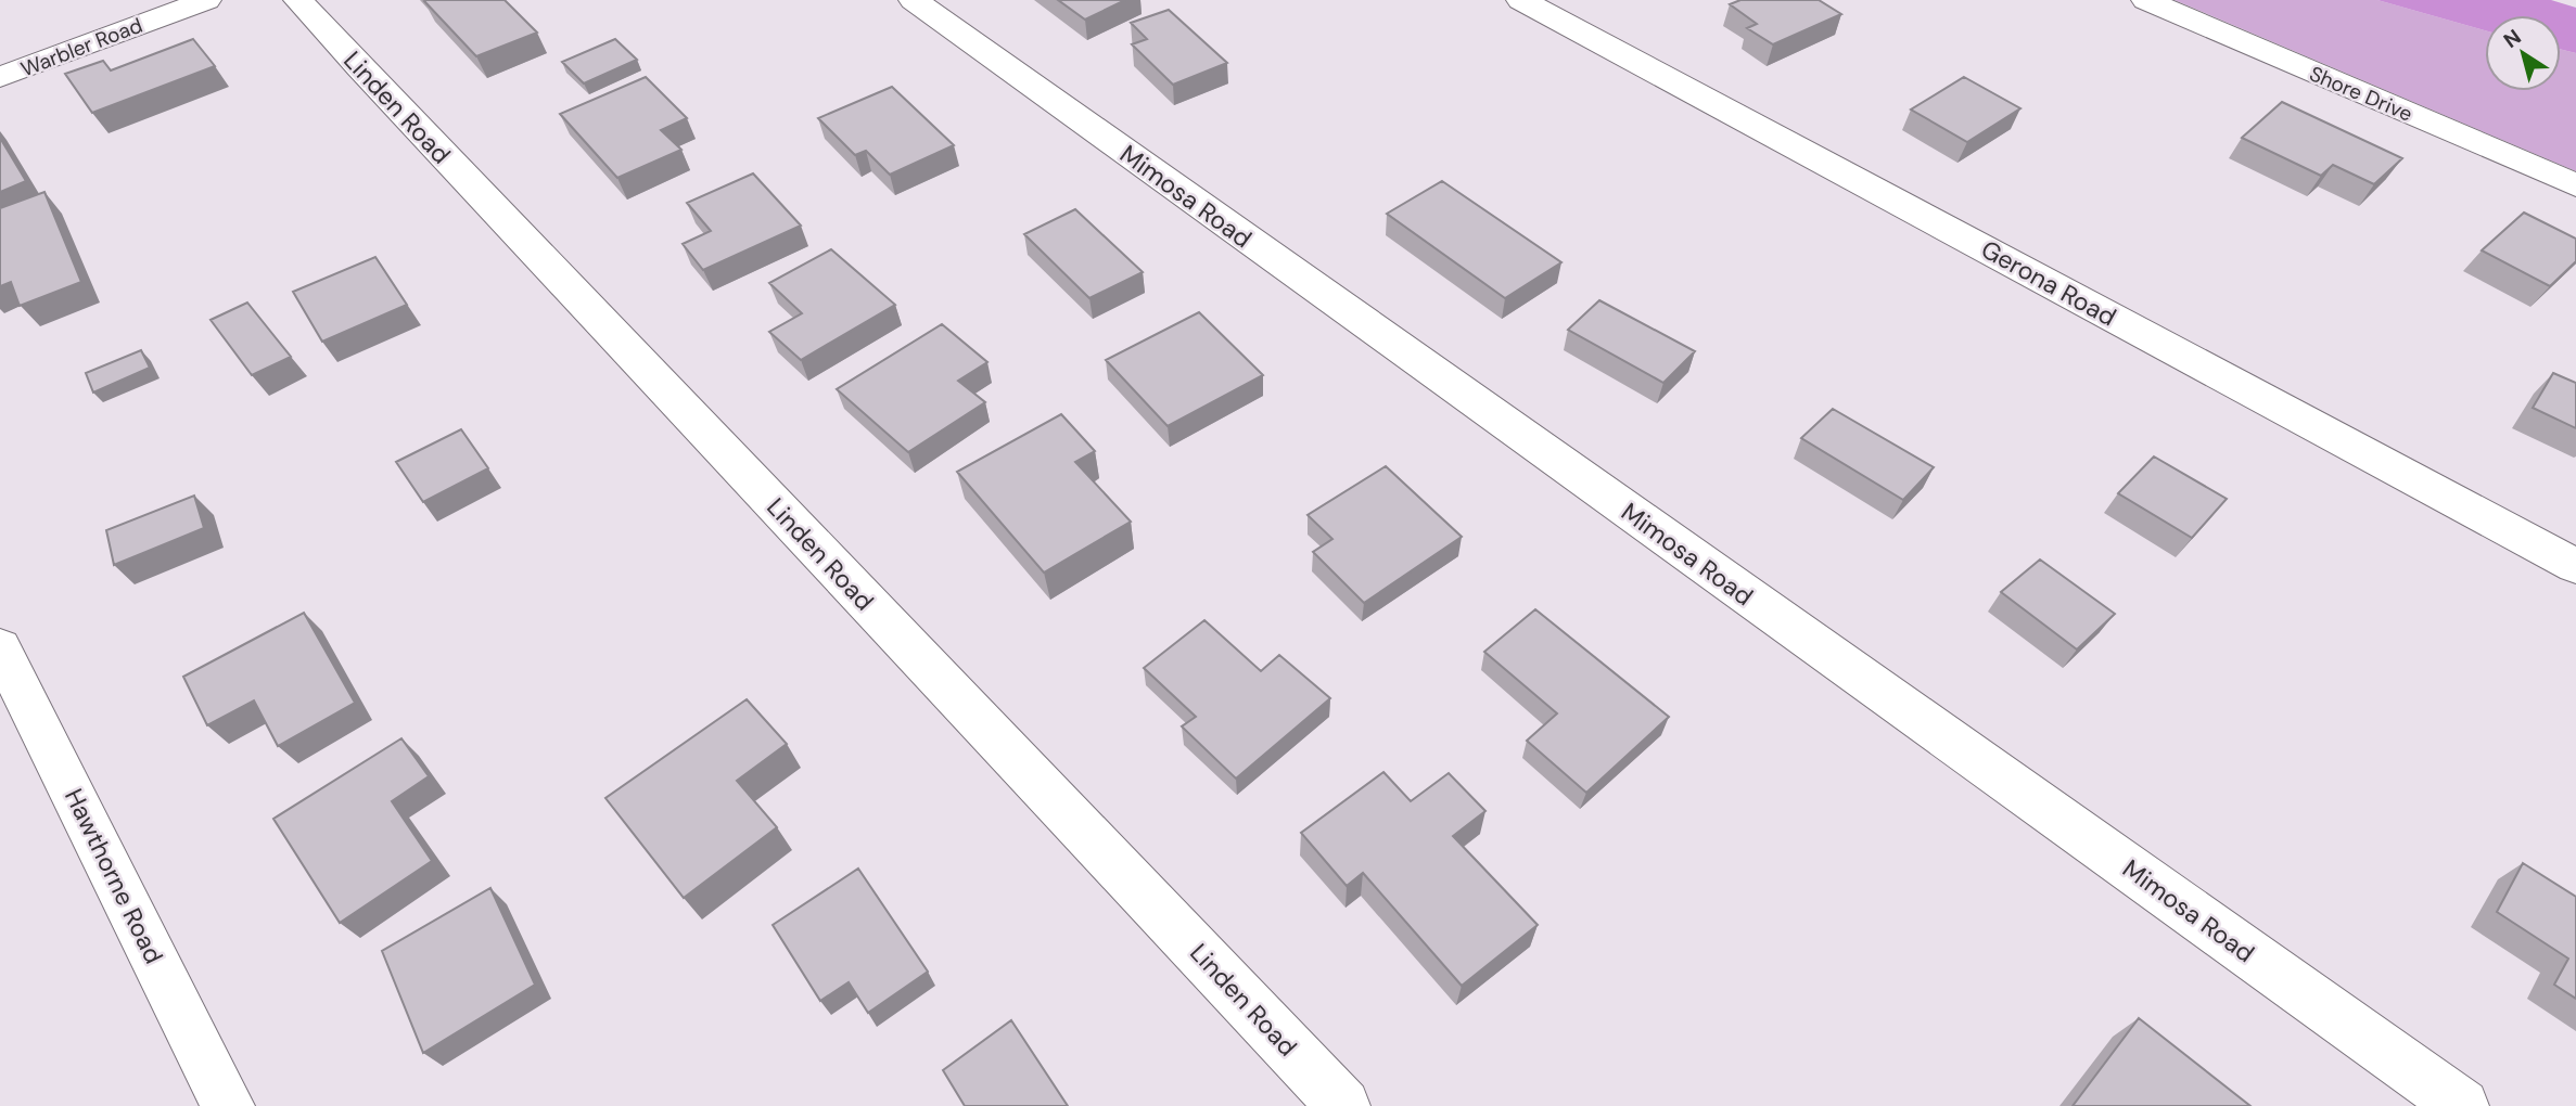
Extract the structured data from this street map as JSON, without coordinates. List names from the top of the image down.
{
  "streets": {
    "street": [
      "Warbler Road",
      "Shore Drive",
      "Linden Road",
      "Mimosa Road",
      "Gerona Road",
      "Hawthorne Road"
    ]
  },
  "north": "top left"
}
